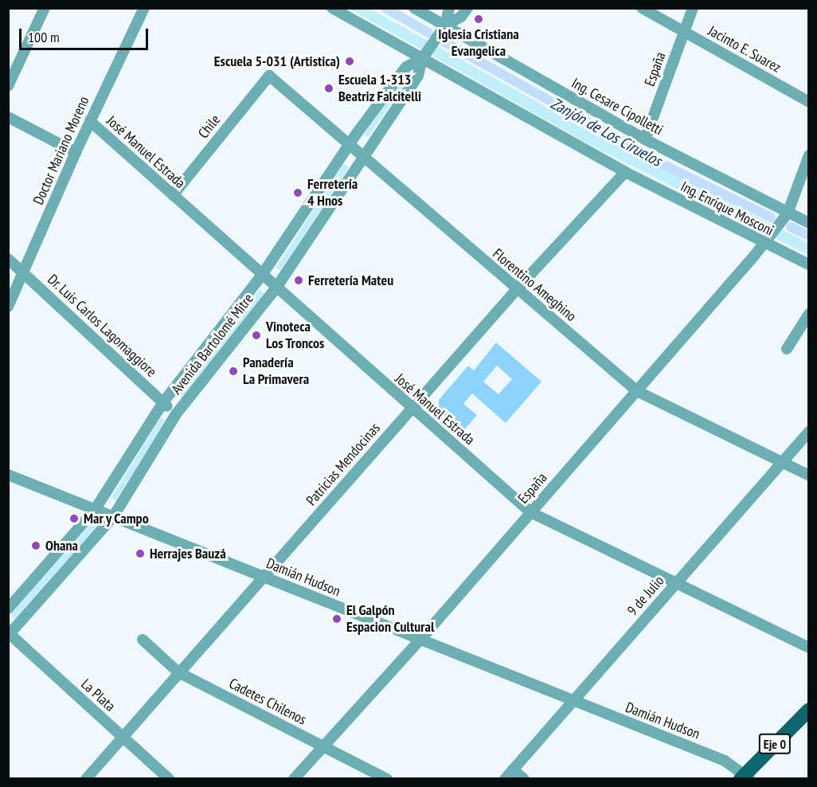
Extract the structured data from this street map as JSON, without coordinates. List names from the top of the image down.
{
  "streets": {
    "main road": ["Eje 0"],
    "street": [
      "Jacinto E. Suarez",
      "España",
      "Ing. Cesare Cipolletti",
      "Chile",
      "Doctor Mariano Moreno",
      "José Manuel Estrada",
      "Ing. Enrique Mosconi",
      "Florentino Ameghino",
      "Dr. Luis Carlos Lagomaggiore",
      "Avenida Bartolomé Mitre",
      "Patricias Mendocinas",
      "Damián Hudson",
      "9 de Julio",
      "La Plata",
      "Cadetes Chilenos"
    ]
  },
  "crossings": [
    ["Jacinto E. Suarez", "España"],
    ["España", "Ing. Cesare Cipolletti"],
    ["España", "José Manuel Estrada"],
    ["España", "Ing. Enrique Mosconi"],
    ["España", "Florentino Ameghino"],
    ["España", "Damián Hudson"],
    ["España", "Cadetes Chilenos"],
    ["Ing. Cesare Cipolletti", "Avenida Bartolomé Mitre"],
    ["Chile", "José Manuel Estrada"],
    ["Chile", "Florentino Ameghino"],
    ["Doctor Mariano Moreno", "José Manuel Estrada"],
    ["Doctor Mariano Moreno", "Dr. Luis Carlos Lagomaggiore"],
    ["José Manuel Estrada", "Avenida Bartolomé Mitre"],
    ["José Manuel Estrada", "Patricias Mendocinas"],
    ["José Manuel Estrada", "9 de Julio"],
    ["Ing. Enrique Mosconi", "Avenida Bartolomé Mitre"],
    ["Ing. Enrique Mosconi", "Patricias Mendocinas"],
    ["Florentino Ameghino", "Avenida Bartolomé Mitre"],
    ["Florentino Ameghino", "Patricias Mendocinas"],
    ["Florentino Ameghino", "9 de Julio"],
    ["Dr. Luis Carlos Lagomaggiore", "Avenida Bartolomé Mitre"],
    ["Avenida Bartolomé Mitre", "Damián Hudson"],
    ["Avenida Bartolomé Mitre", "La Plata"],
    ["Patricias Mendocinas", "Damián Hudson"],
    ["Patricias Mendocinas", "La Plata"],
    ["Patricias Mendocinas", "Cadetes Chilenos"],
    ["Damián Hudson", "9 de Julio"],
    ["Damián Hudson", "Eje 0"]
  ],
  "water": ["Zanjón de Los Ciruelos"],
  "places": [
    "Iglesia Cristiana Evangelica",
    "Escuela 5-031 (Artistica)",
    "Escuela 1-313 Beatriz Falcitelli",
    "Ferretería 4 Hnos",
    "Ferretería Mateu",
    "Vinoteca Los Troncos",
    "Panadería La Primavera",
    "Mar y Campo",
    "Ohana",
    "Herrajes Bauzá",
    "El Galpón Espacion Cultural"
  ],
  "scale_bar": "100 m"
}
